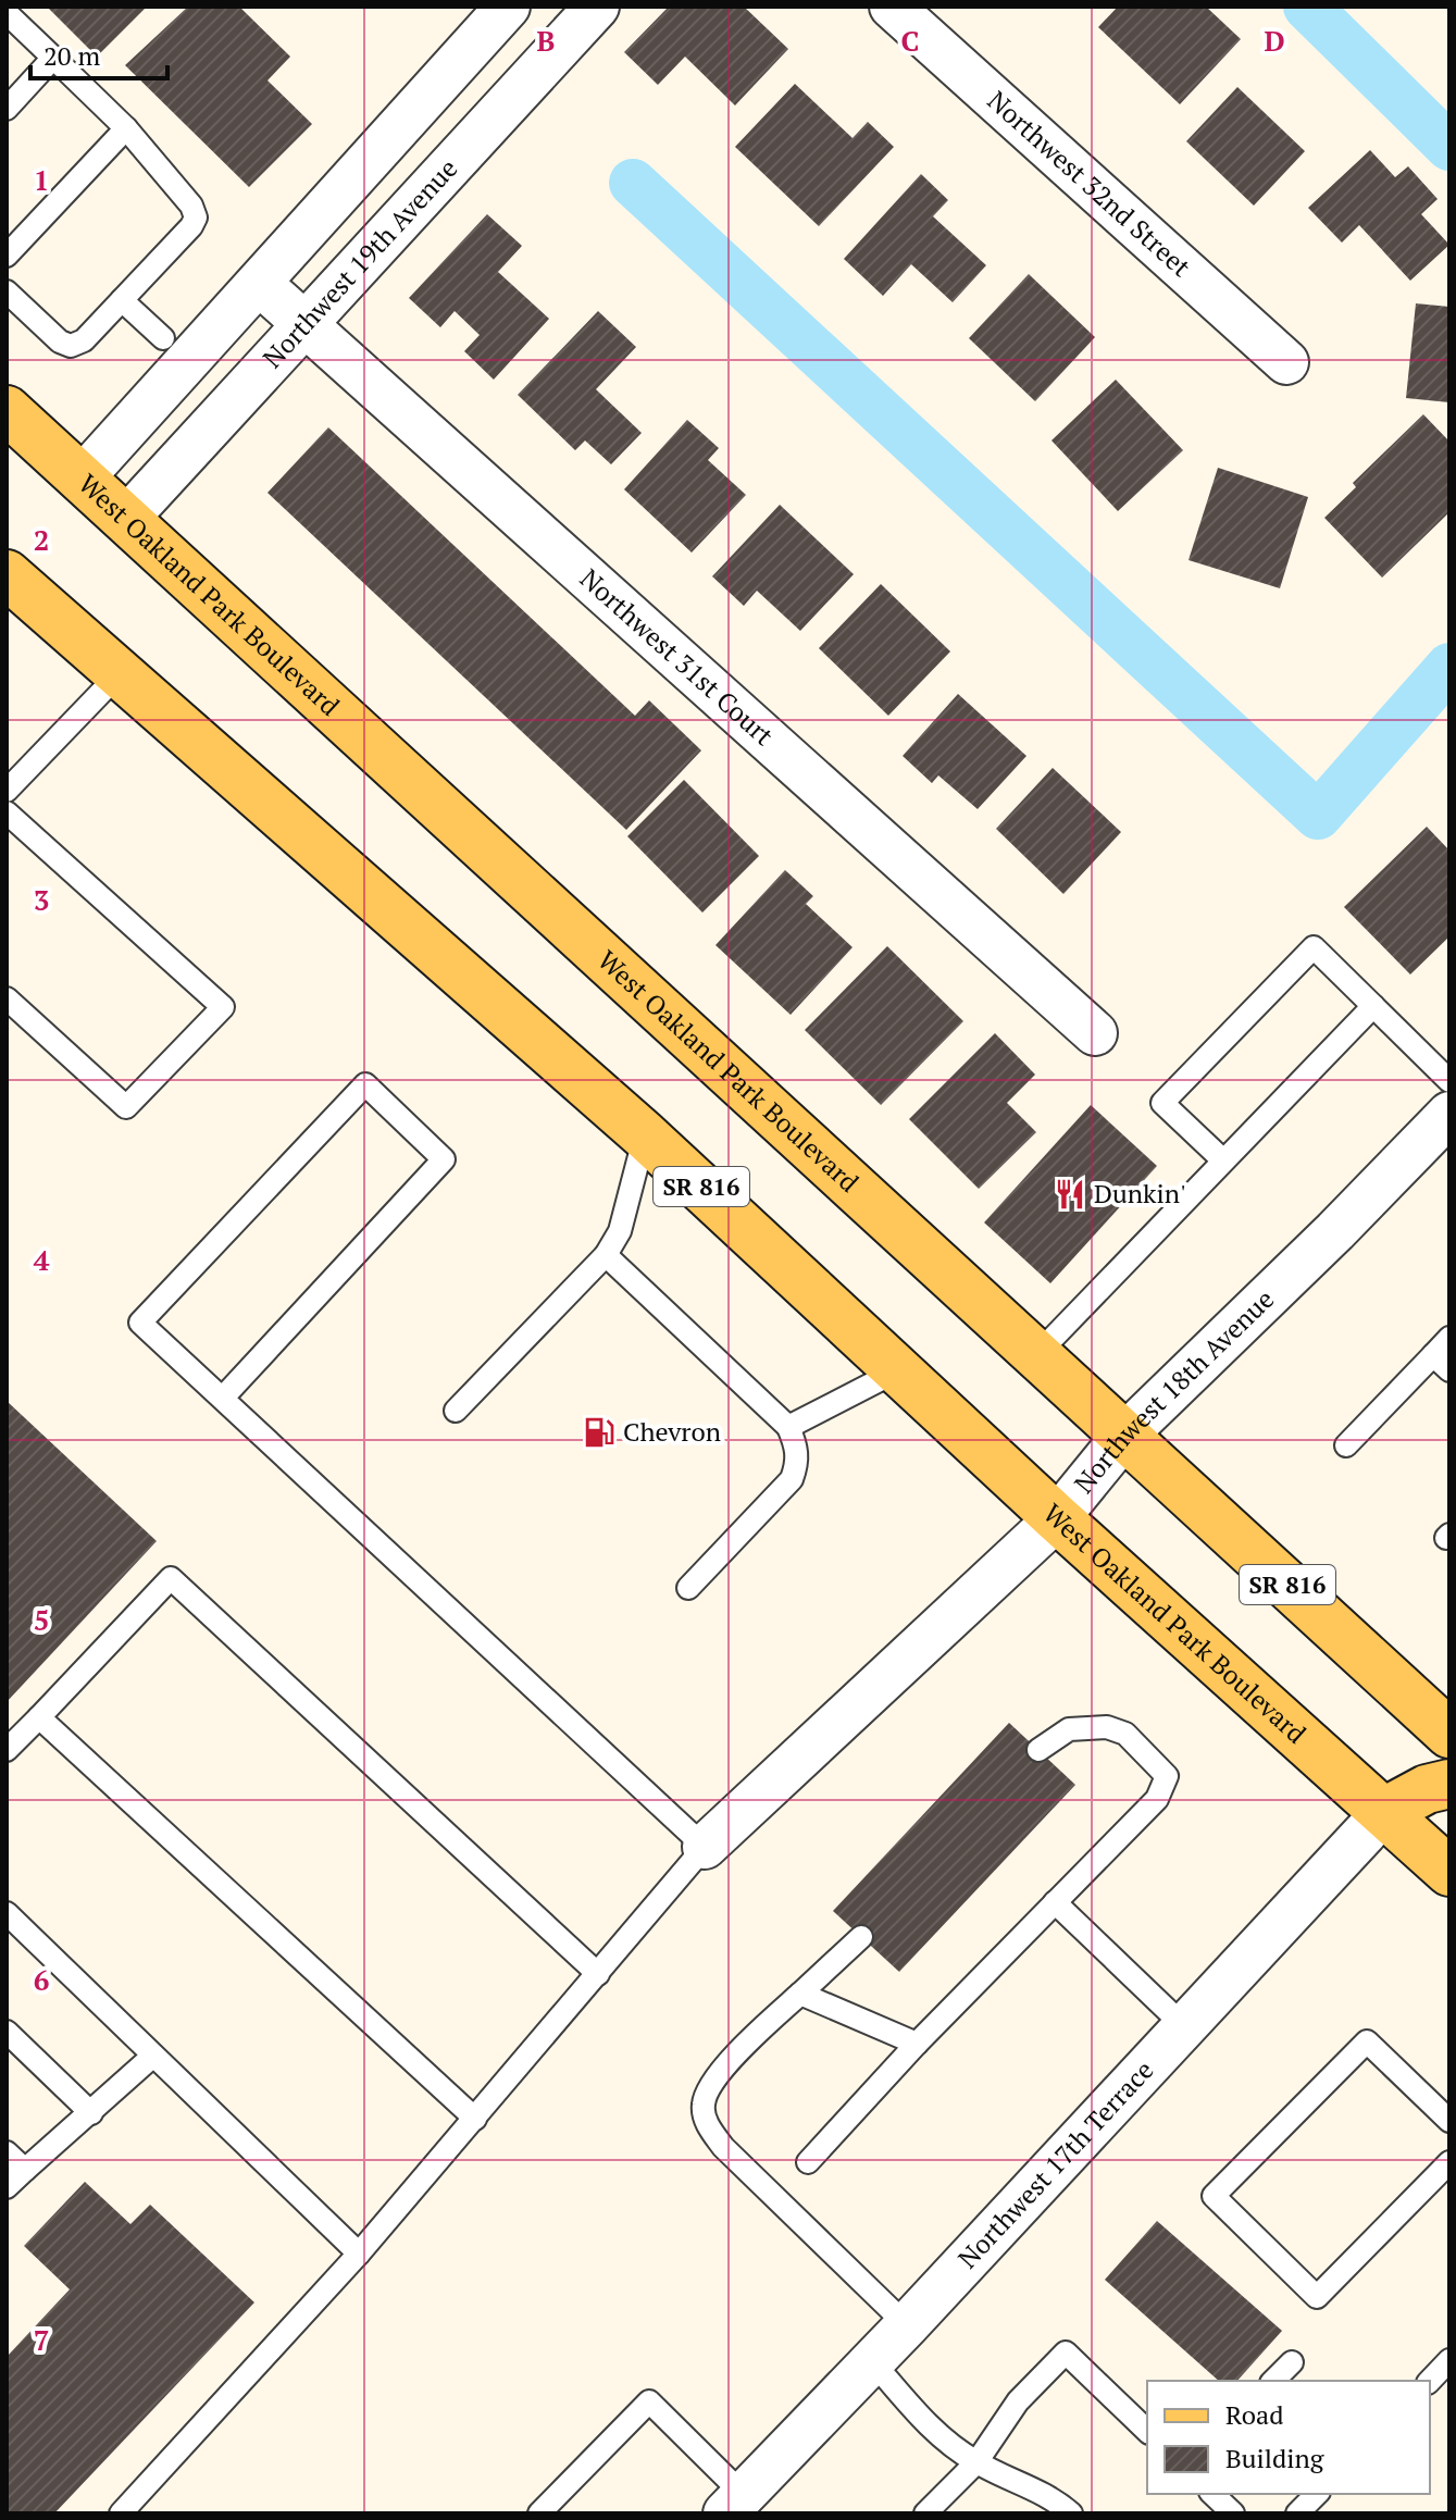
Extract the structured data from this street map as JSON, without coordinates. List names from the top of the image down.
{
  "streets": {
    "main road": ["West Oakland Park Boulevard", "SR 816"],
    "street": [
      "Northwest 32nd Street",
      "Northwest 19th Avenue",
      "Northwest 31st Court",
      "Northwest 18th Avenue",
      "Northwest 17th Terrace"
    ]
  },
  "crossings": [
    ["Northwest 19th Avenue", "West Oakland Park Boulevard"],
    ["Northwest 19th Avenue", "Northwest 31st Court"],
    ["West Oakland Park Boulevard", "Northwest 18th Avenue"],
    ["West Oakland Park Boulevard", "Northwest 17th Terrace"]
  ],
  "places": {
    "restaurant": ["Dunkin'"],
    "fuel station": ["Chevron"]
  },
  "legend": ["Road", "Building"],
  "scale_bar": "20 m",
  "grid": {
    "columns": ["B", "C", "D"],
    "rows": [
      "1",
      "2",
      "3",
      "4",
      "5",
      "6",
      "7"
    ]
  }
}
